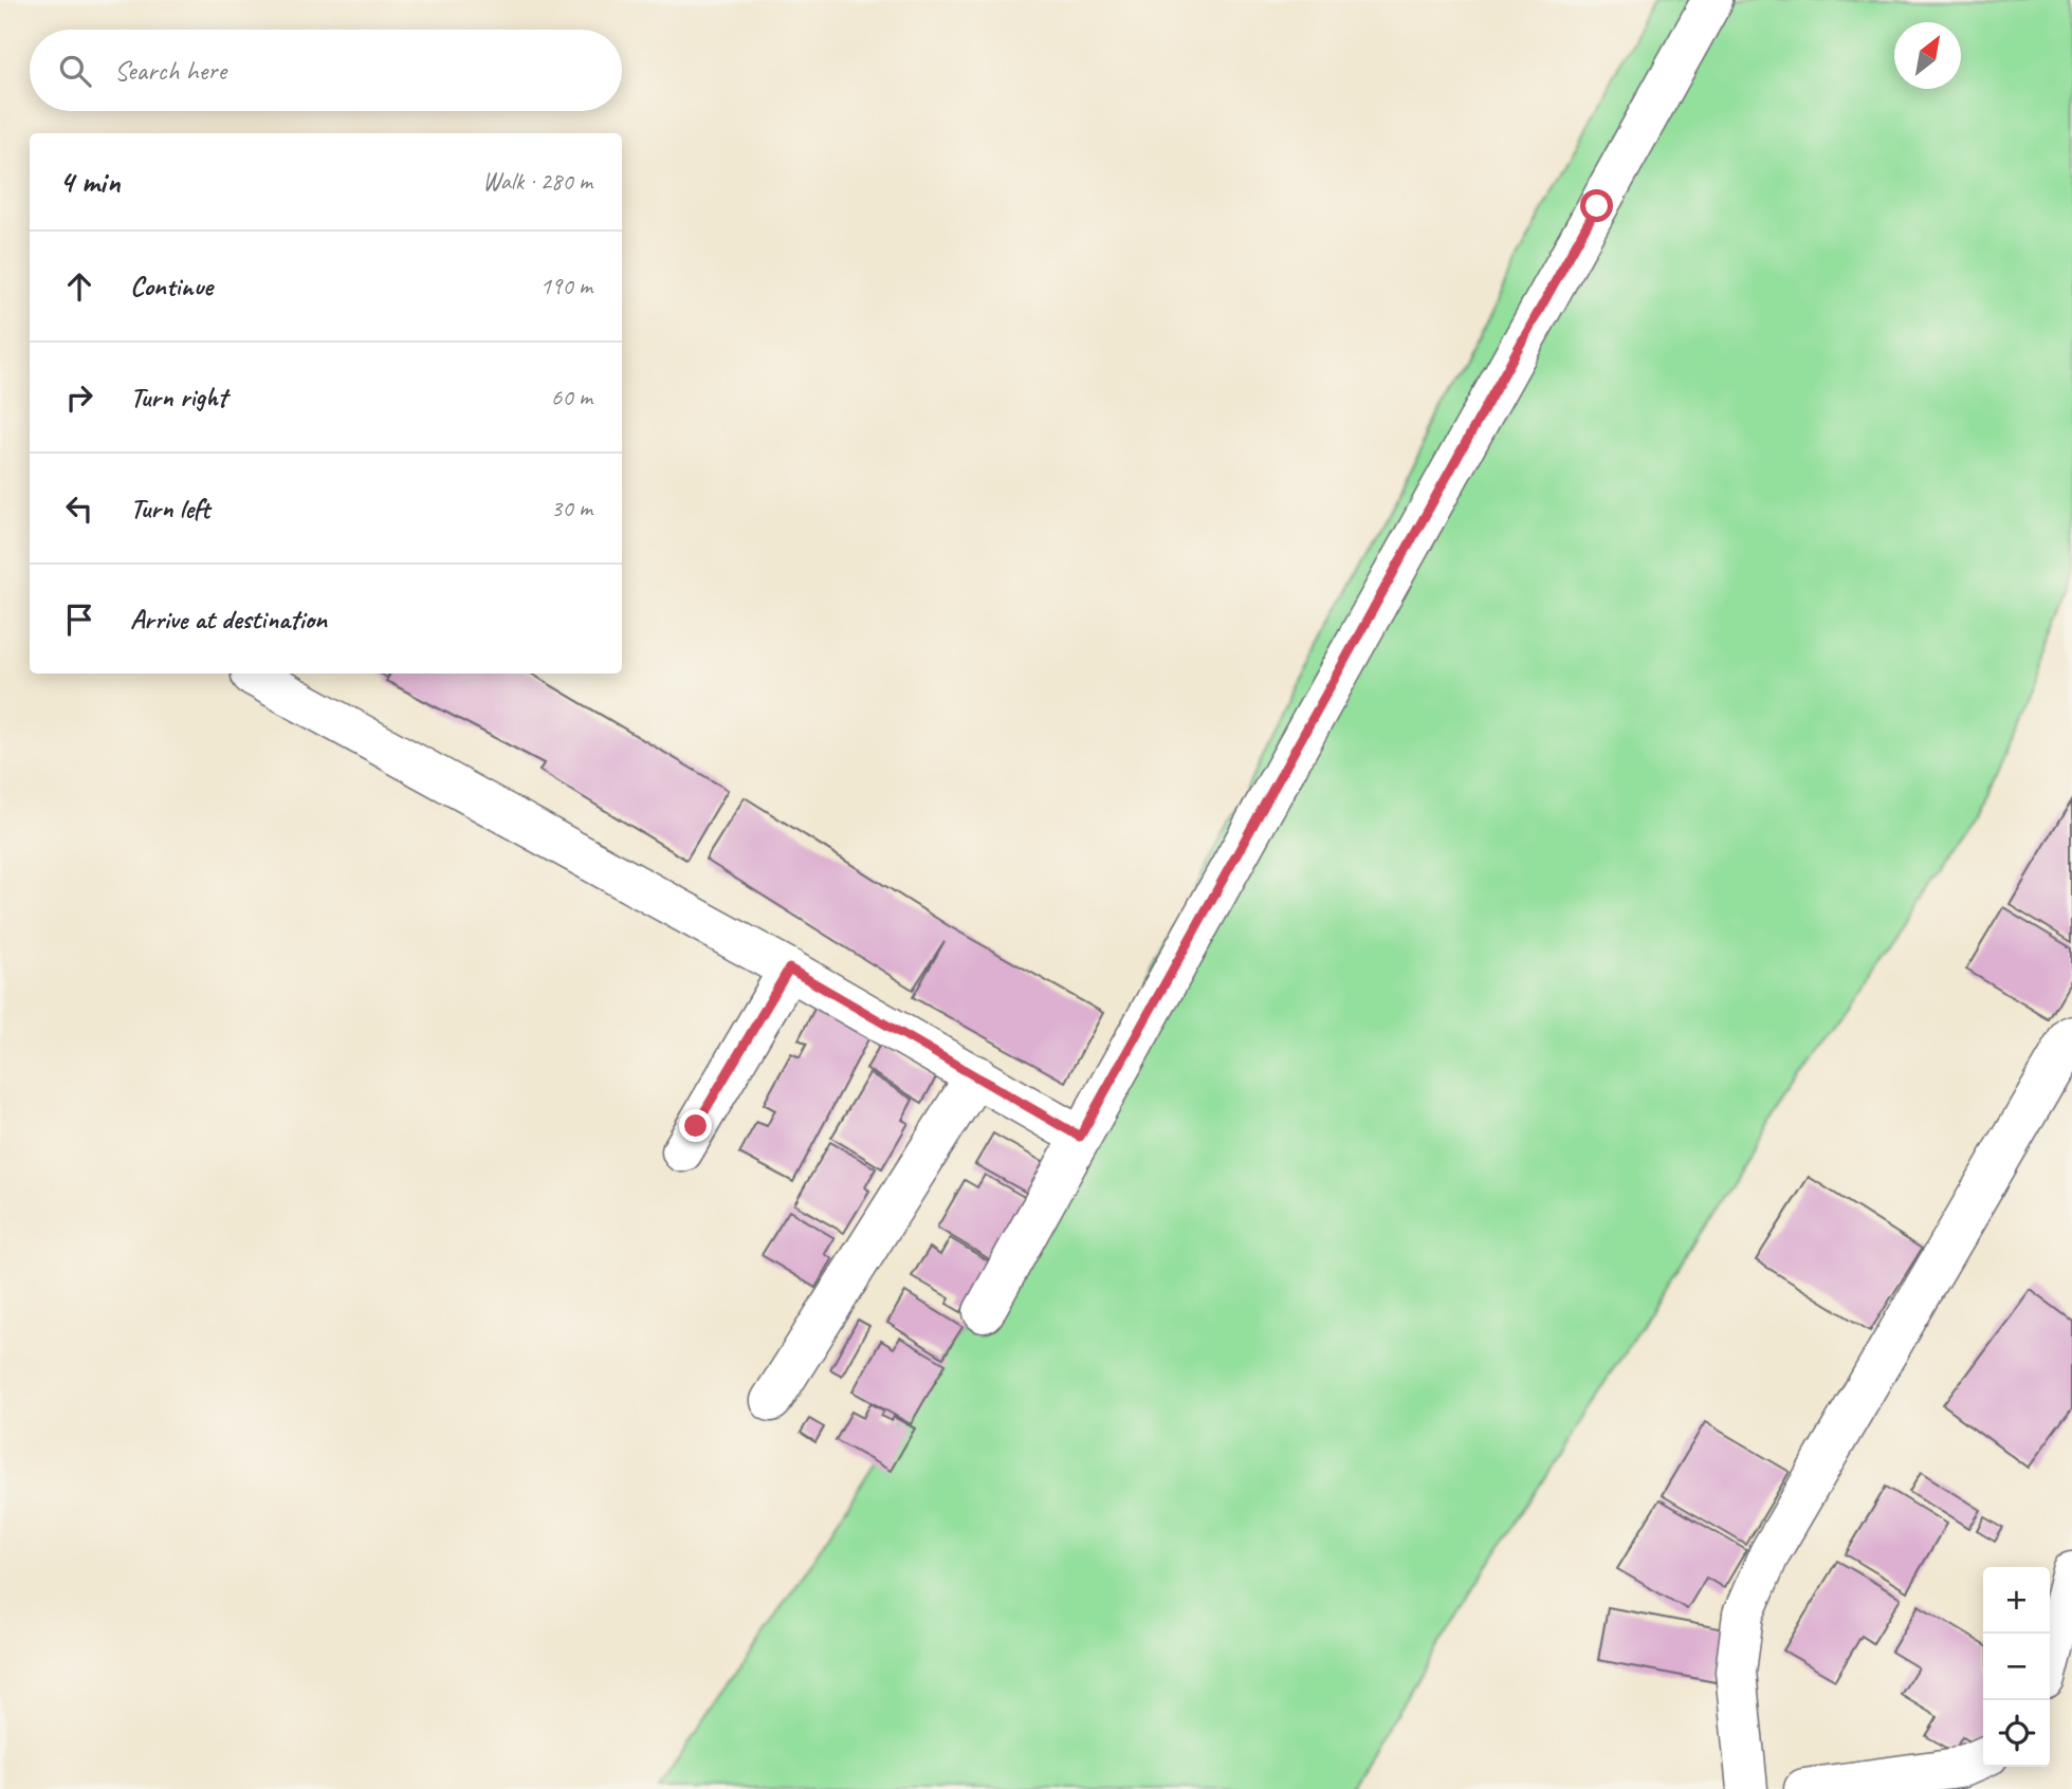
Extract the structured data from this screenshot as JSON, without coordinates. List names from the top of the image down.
{
  "north": "top right",
  "page": {
    "search": "Search here",
    "heading": ["4 min", "Walk · 280 m"],
    "list": [
      ["Continue", "190 m"],
      ["Turn right", "60 m"],
      ["Turn left", "30 m"],
      "Arrive at destination"
    ],
    "map_buttons": ["+", "−"]
  }
}
